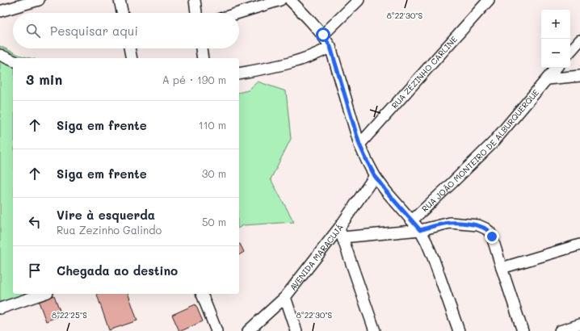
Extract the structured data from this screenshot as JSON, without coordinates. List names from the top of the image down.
{
  "streets": {
    "street": ["RUA ZEZINHO CARLINE", "RUA JOÃO MONTEIRO DE ALBURQUERQUE", "AVENIDA MARACUJÁ"]
  },
  "page": {
    "map_buttons": ["+", "−"],
    "search": "Pesquisar aqui",
    "heading": ["3 min", "A pé · 190 m"],
    "list": [
      ["Siga em frente", "110 m"],
      ["Siga em frente", "30 m"],
      ["Vire à esquerda", "Rua Zezinho Galindo", "50 m"],
      "Chegada ao destino"
    ]
  },
  "coordinates": ["8°22'30\"S", "8°22'25\"S"]
}
